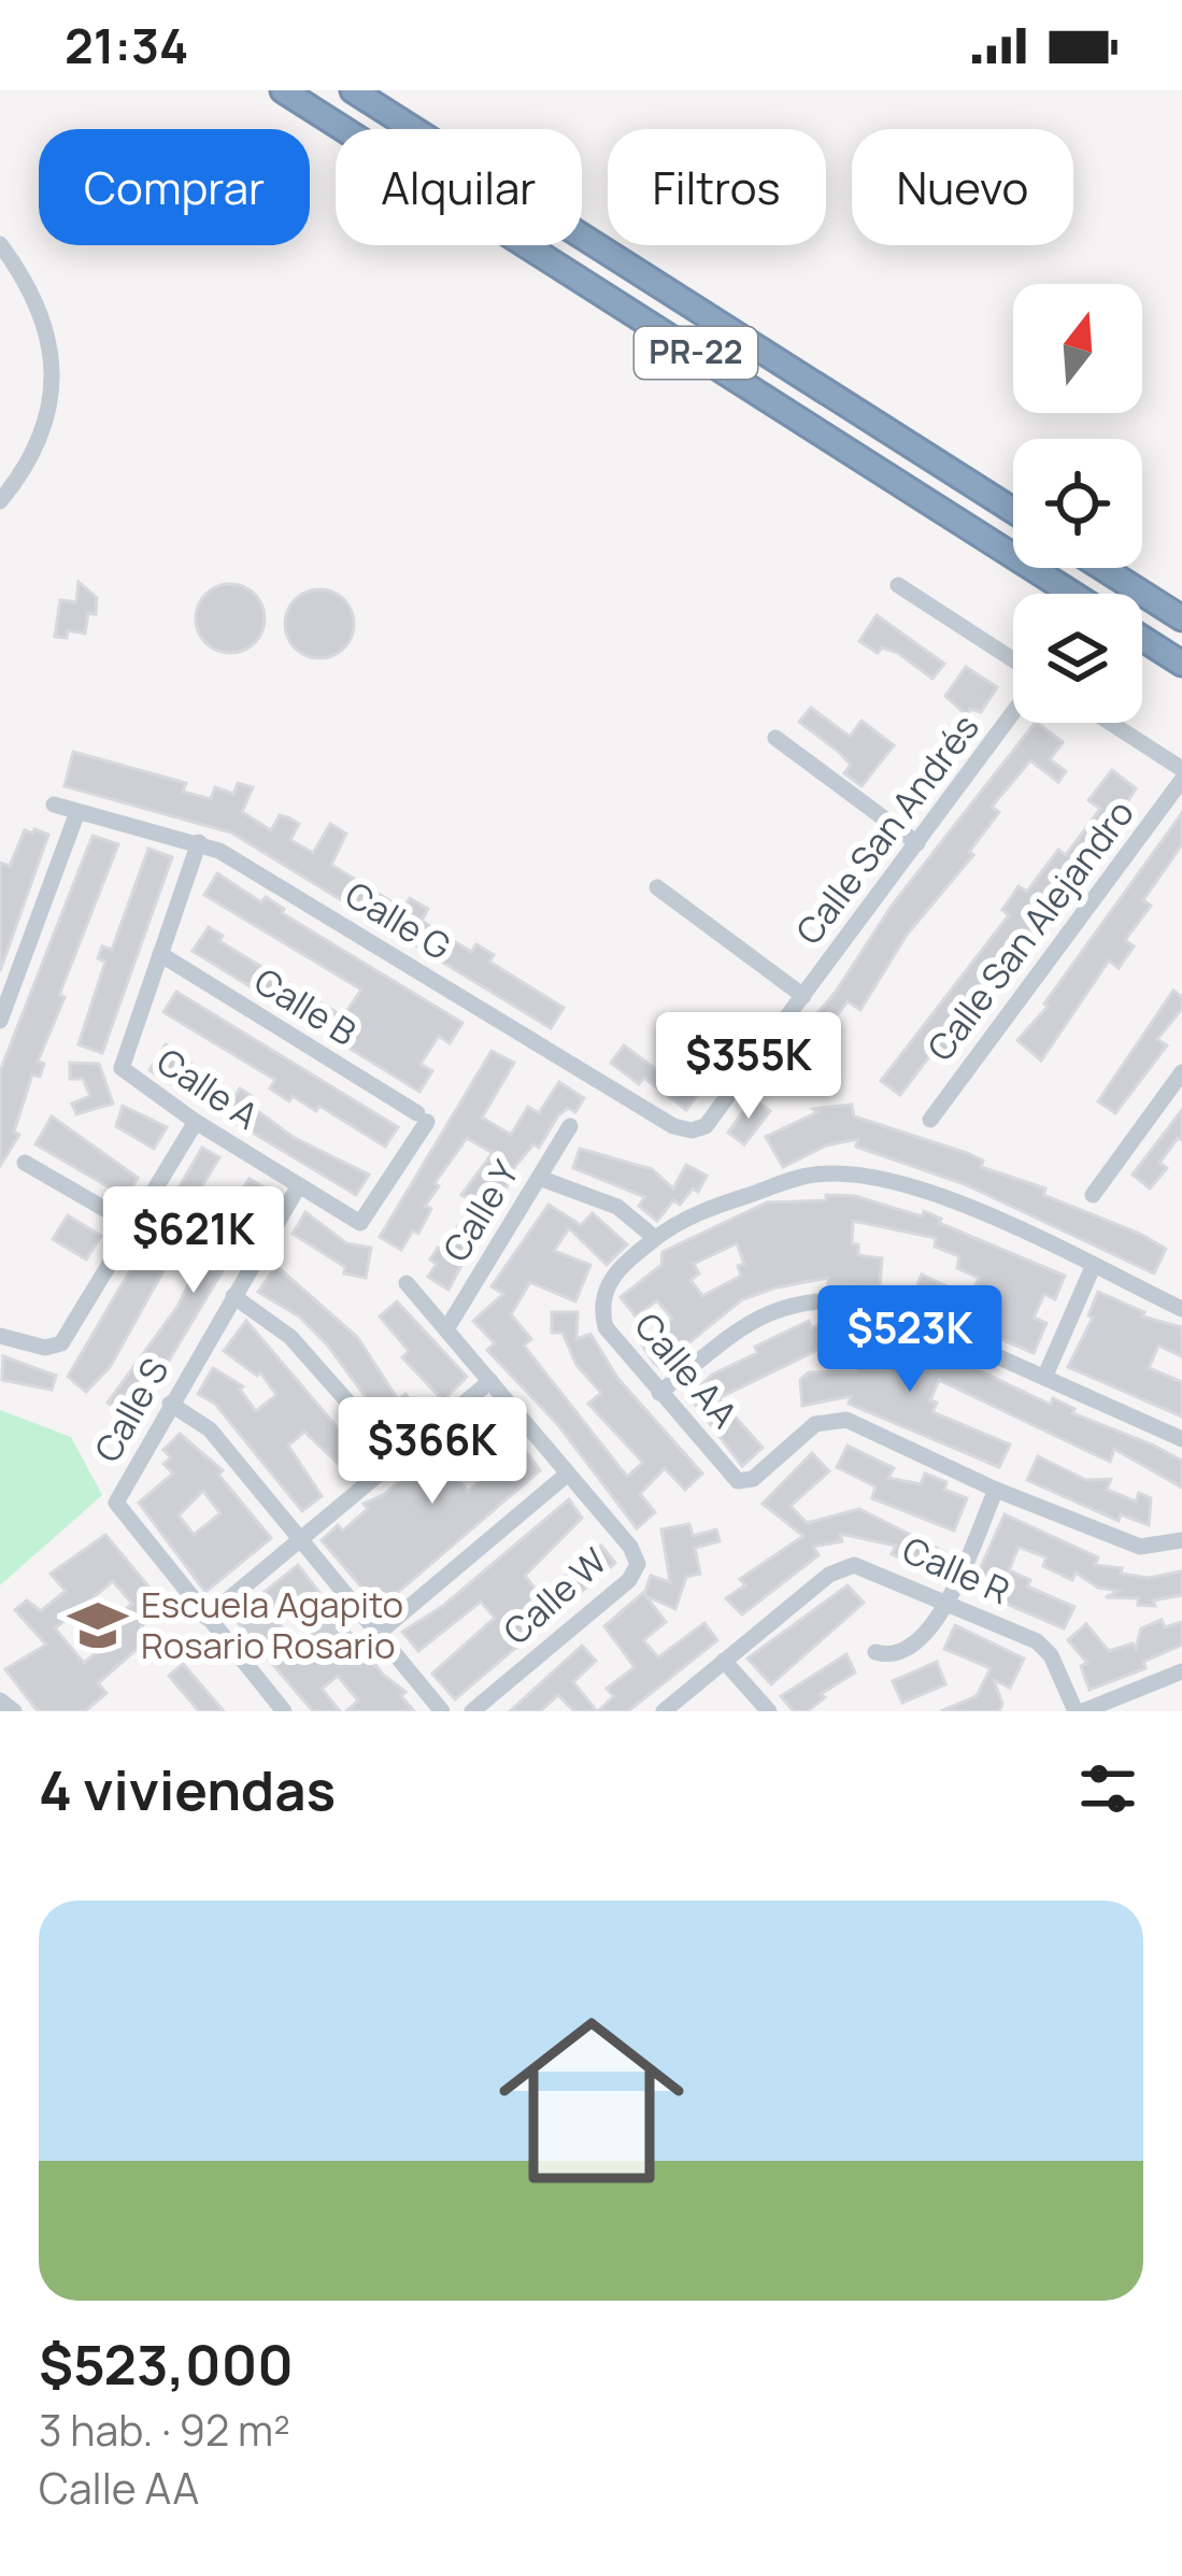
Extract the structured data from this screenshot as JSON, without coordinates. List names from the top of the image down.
{
  "streets": {
    "highway": ["PR-22"],
    "street": [
      "Calle San Andrés",
      "Calle G",
      "Calle San Alejandro",
      "Calle B",
      "Calle A",
      "Calle Y",
      "Calle AA",
      "Calle S",
      "Calle R",
      "Calle W"
    ]
  },
  "crossings": [
    ["Calle San Andrés", "Calle G"],
    ["Calle G", "Calle A"],
    ["Calle B", "Calle A"],
    ["Calle A", "Calle S"],
    ["Calle Y", "Calle W"]
  ],
  "places": {
    "school or university": ["Escuela Agapito Rosario Rosario"]
  },
  "north": "top",
  "page": {
    "status": "21:34",
    "chip": [
      "Comprar",
      "Alquilar",
      "Filtros",
      "Nuevo"
    ],
    "price": [
      "$355K",
      "$621K",
      "$523K",
      "$366K"
    ],
    "heading": "4 viviendas",
    "list": [
      {
        "name": "$523,000",
        "note": "3 hab. · 92 m² · Calle AA"
      }
    ]
  }
}
